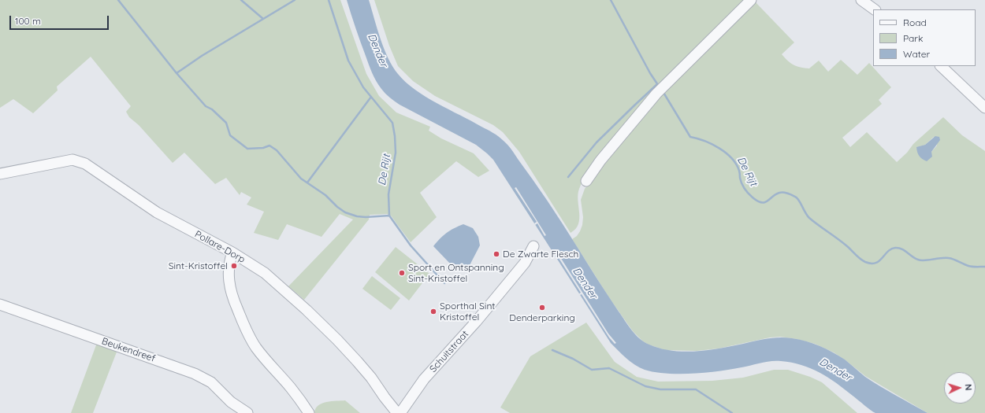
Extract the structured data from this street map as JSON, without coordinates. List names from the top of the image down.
{
  "streets": {
    "street": ["Pollare-Dorp", "Beukendreef", "Schuitstraat"]
  },
  "water": ["Dender", "De Rijt"],
  "places": [
    "De Zwarte Flesch",
    "Sint-Kristoffel",
    "Sport en Ontspanning Sint-Kristoffel",
    "Denderparking",
    "Sporthal Sint Kristoffel"
  ],
  "legend": ["Road", "Park", "Water"],
  "scale_bar": "100 m",
  "north": "right"
}
